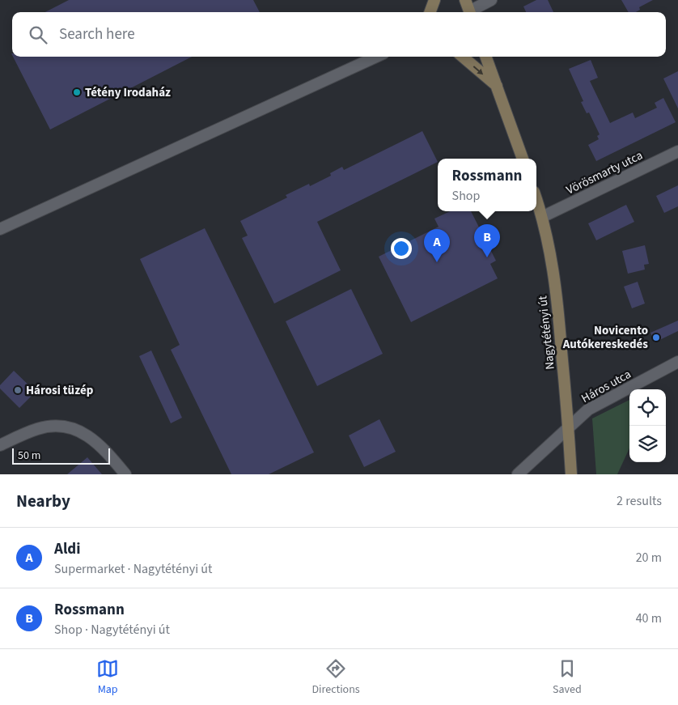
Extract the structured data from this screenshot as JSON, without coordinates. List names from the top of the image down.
{
  "streets": {
    "main road": ["Nagytétényi út"],
    "street": ["Vörösmarty utca", "Háros utca"]
  },
  "crossings": [
    ["Vörösmarty utca", "Nagytétényi út"],
    ["Nagytétényi út", "Háros utca"]
  ],
  "places": ["Tétény Irodaház", "Novicento Autókereskedés", "Hárosi tüzép"],
  "scale_bar": "50 m",
  "page": {
    "search": "Search here",
    "popup": ["Rossmann", "Shop"],
    "pins": ["B", "A"],
    "scale": "50 m",
    "heading": ["Nearby", "2 results"],
    "list": [
      {
        "mark": "A",
        "name": "Aldi",
        "note": "Supermarket · Nagytétényi út",
        "value": "20 m"
      },
      {
        "mark": "B",
        "name": "Rossmann",
        "note": "Shop · Nagytétényi út",
        "value": "40 m"
      }
    ],
    "nav": ["Map", "Directions", "Saved"]
  }
}
